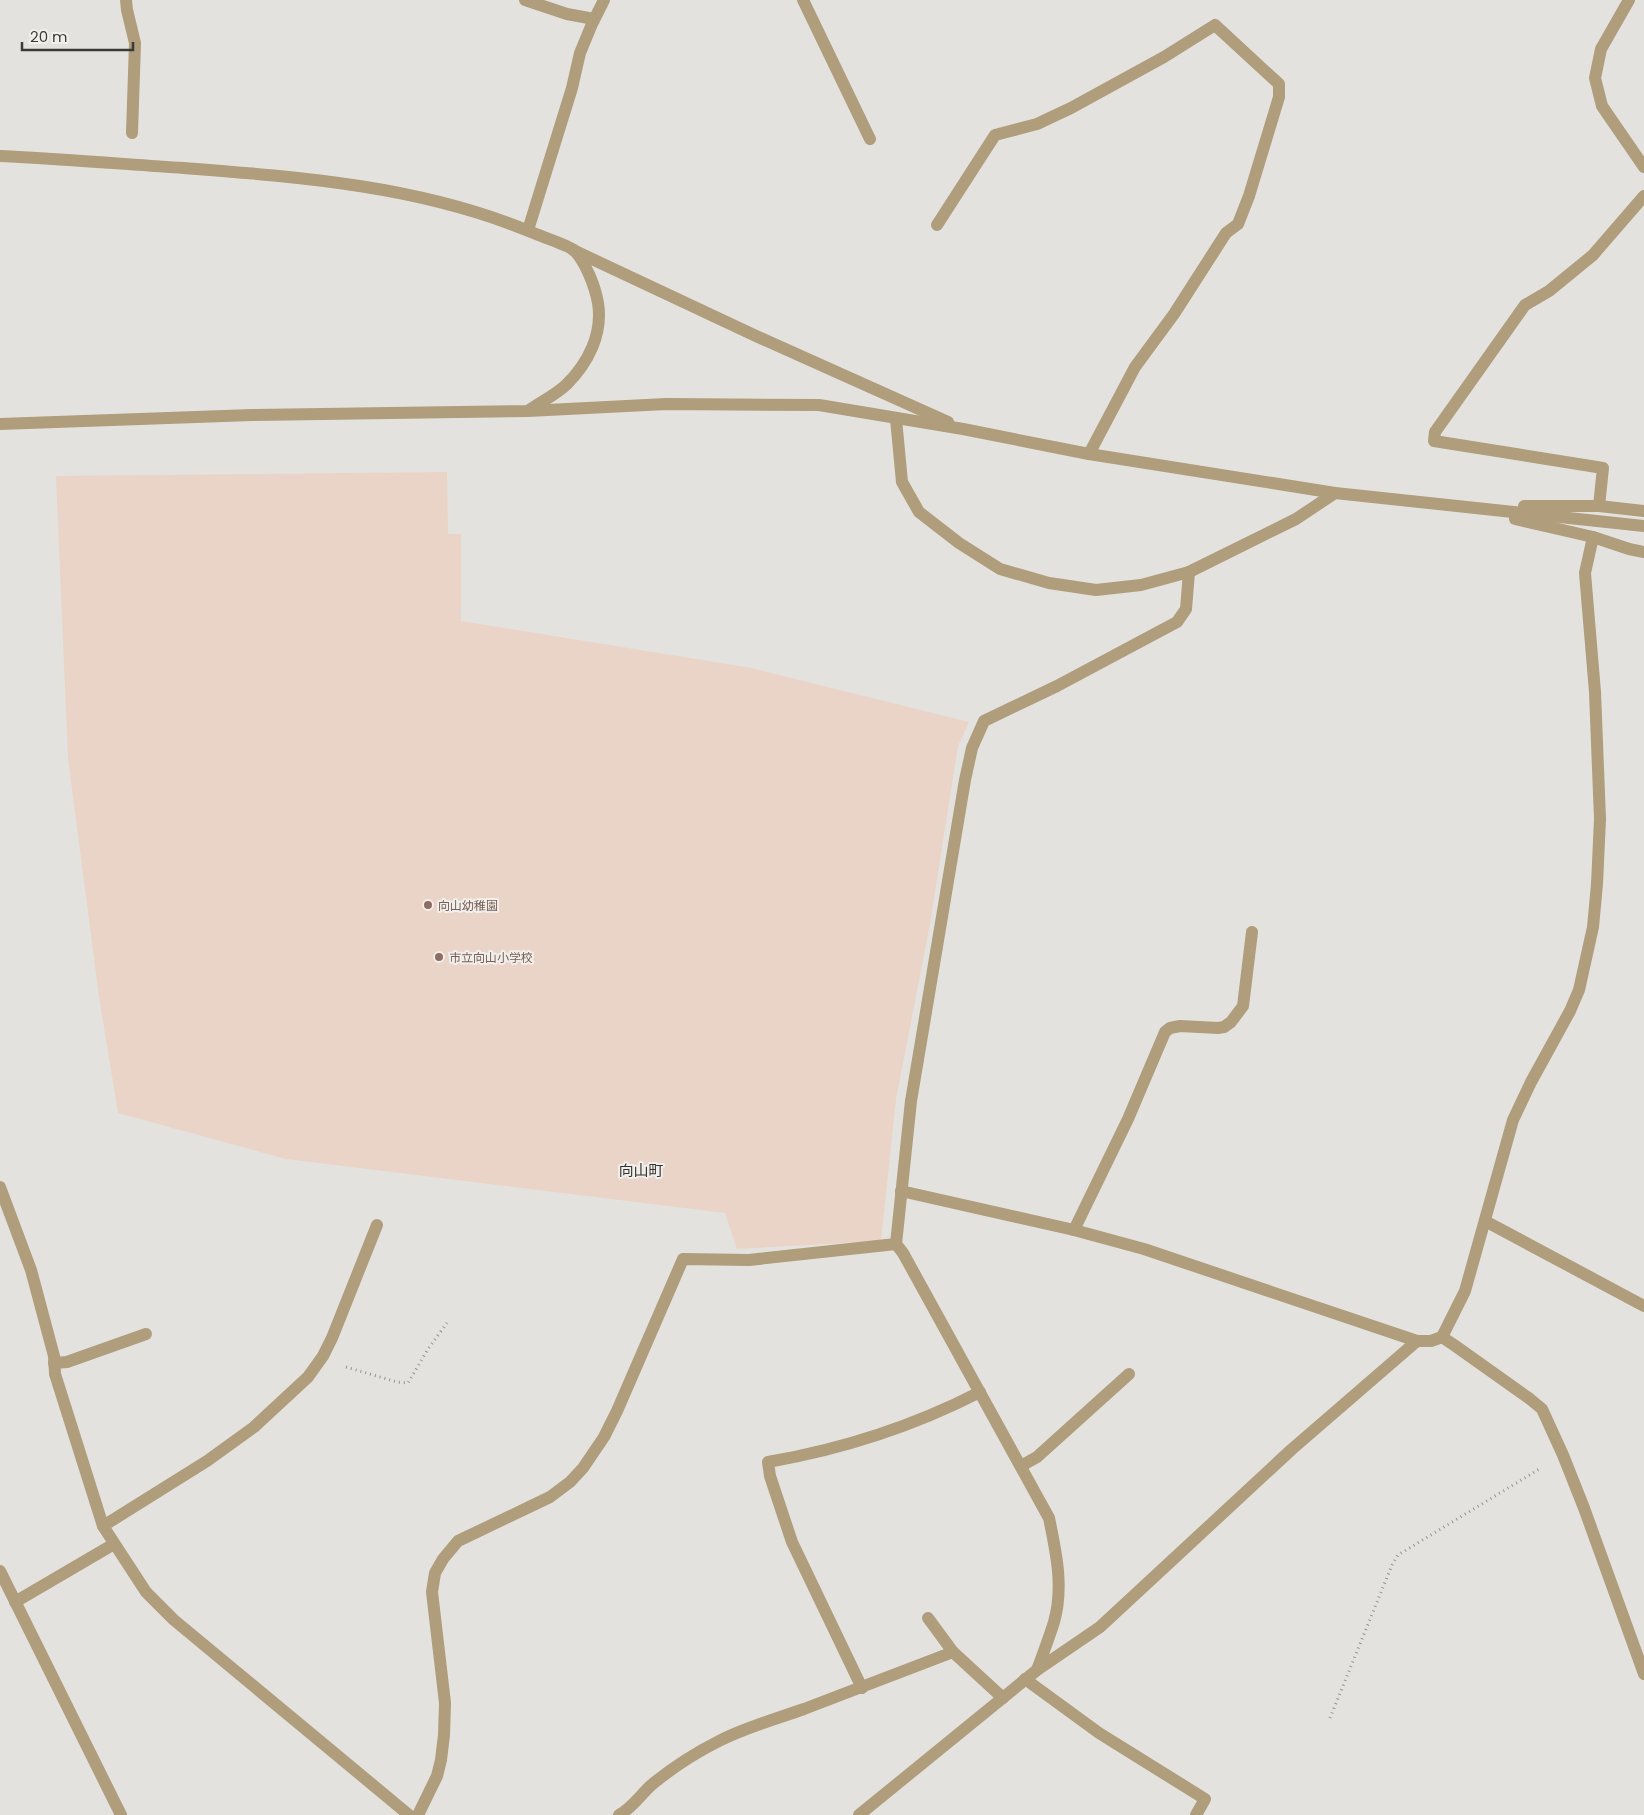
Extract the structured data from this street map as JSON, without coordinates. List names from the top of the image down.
{
  "districts": ["向山町"],
  "places": ["向山幼稚園", "市立向山小学校"],
  "scale_bar": "20 m"
}
